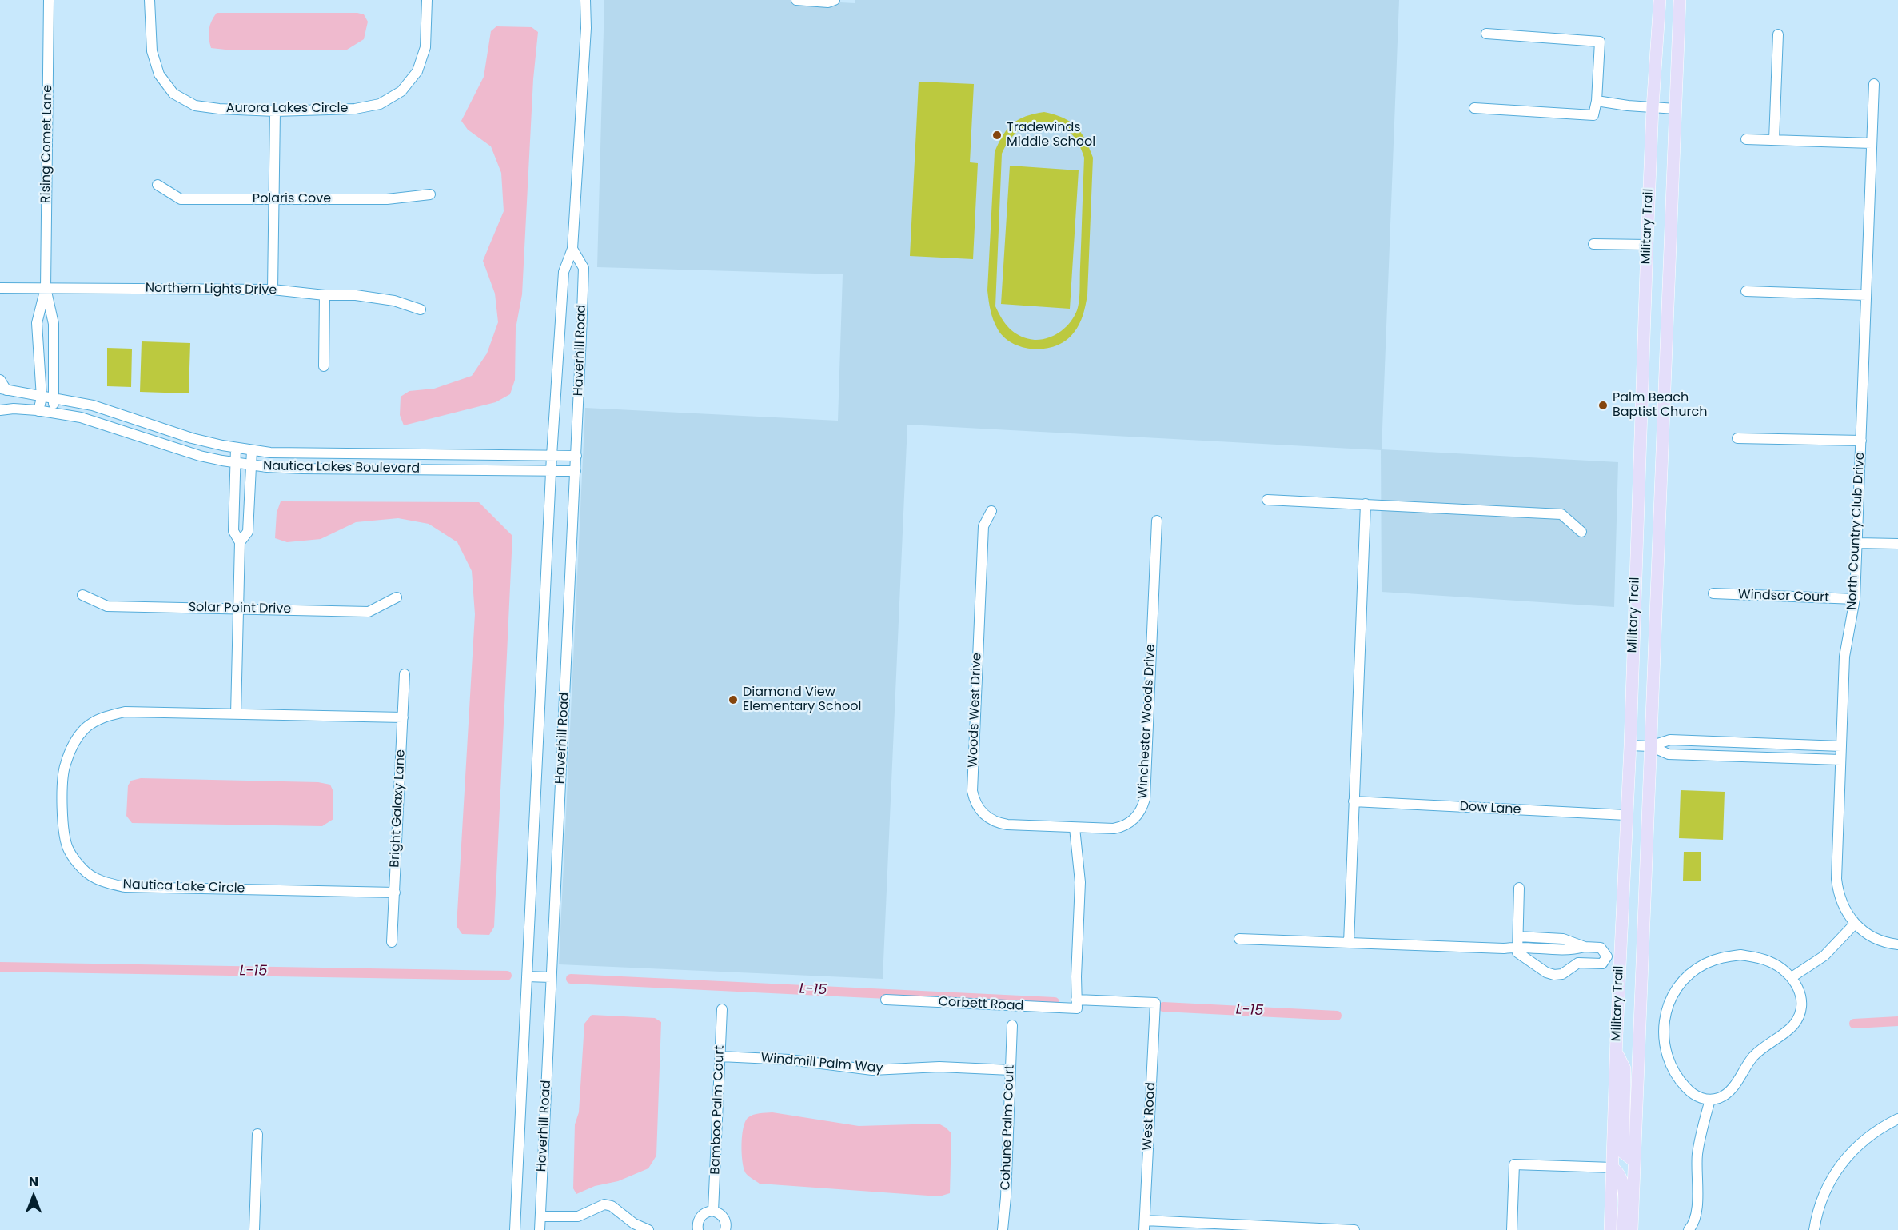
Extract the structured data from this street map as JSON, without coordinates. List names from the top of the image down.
{
  "streets": {
    "main road": ["Military Trail"],
    "street": [
      "Aurora Lakes Circle",
      "Rising Comet Lane",
      "Polaris Cove",
      "Northern Lights Drive",
      "Haverhill Road",
      "Nautica Lakes Boulevard",
      "North Country Club Drive",
      "Windsor Court",
      "Solar Point Drive",
      "Woods West Drive",
      "Winchester Woods Drive",
      "Bright Galaxy Lane",
      "Dow Lane",
      "Nautica Lake Circle",
      "Corbett Road",
      "Windmill Palm Way",
      "Bamboo Palm Court",
      "West Road",
      "Cohune Palm Court"
    ]
  },
  "crossings": [
    ["Rising Comet Lane", "Northern Lights Drive"],
    ["Rising Comet Lane", "Nautica Lakes Boulevard"],
    ["Military Trail", "Dow Lane"],
    ["Haverhill Road", "Nautica Lakes Boulevard"],
    ["North Country Club Drive", "Windsor Court"],
    ["Woods West Drive", "Winchester Woods Drive"],
    ["Bright Galaxy Lane", "Nautica Lake Circle"],
    ["Corbett Road", "West Road"],
    ["Windmill Palm Way", "Bamboo Palm Court"],
    ["Windmill Palm Way", "Cohune Palm Court"]
  ],
  "water": ["L-15"],
  "places": ["Tradewinds Middle School", "Palm Beach Baptist Church", "Diamond View Elementary School"],
  "north": "top"
}
